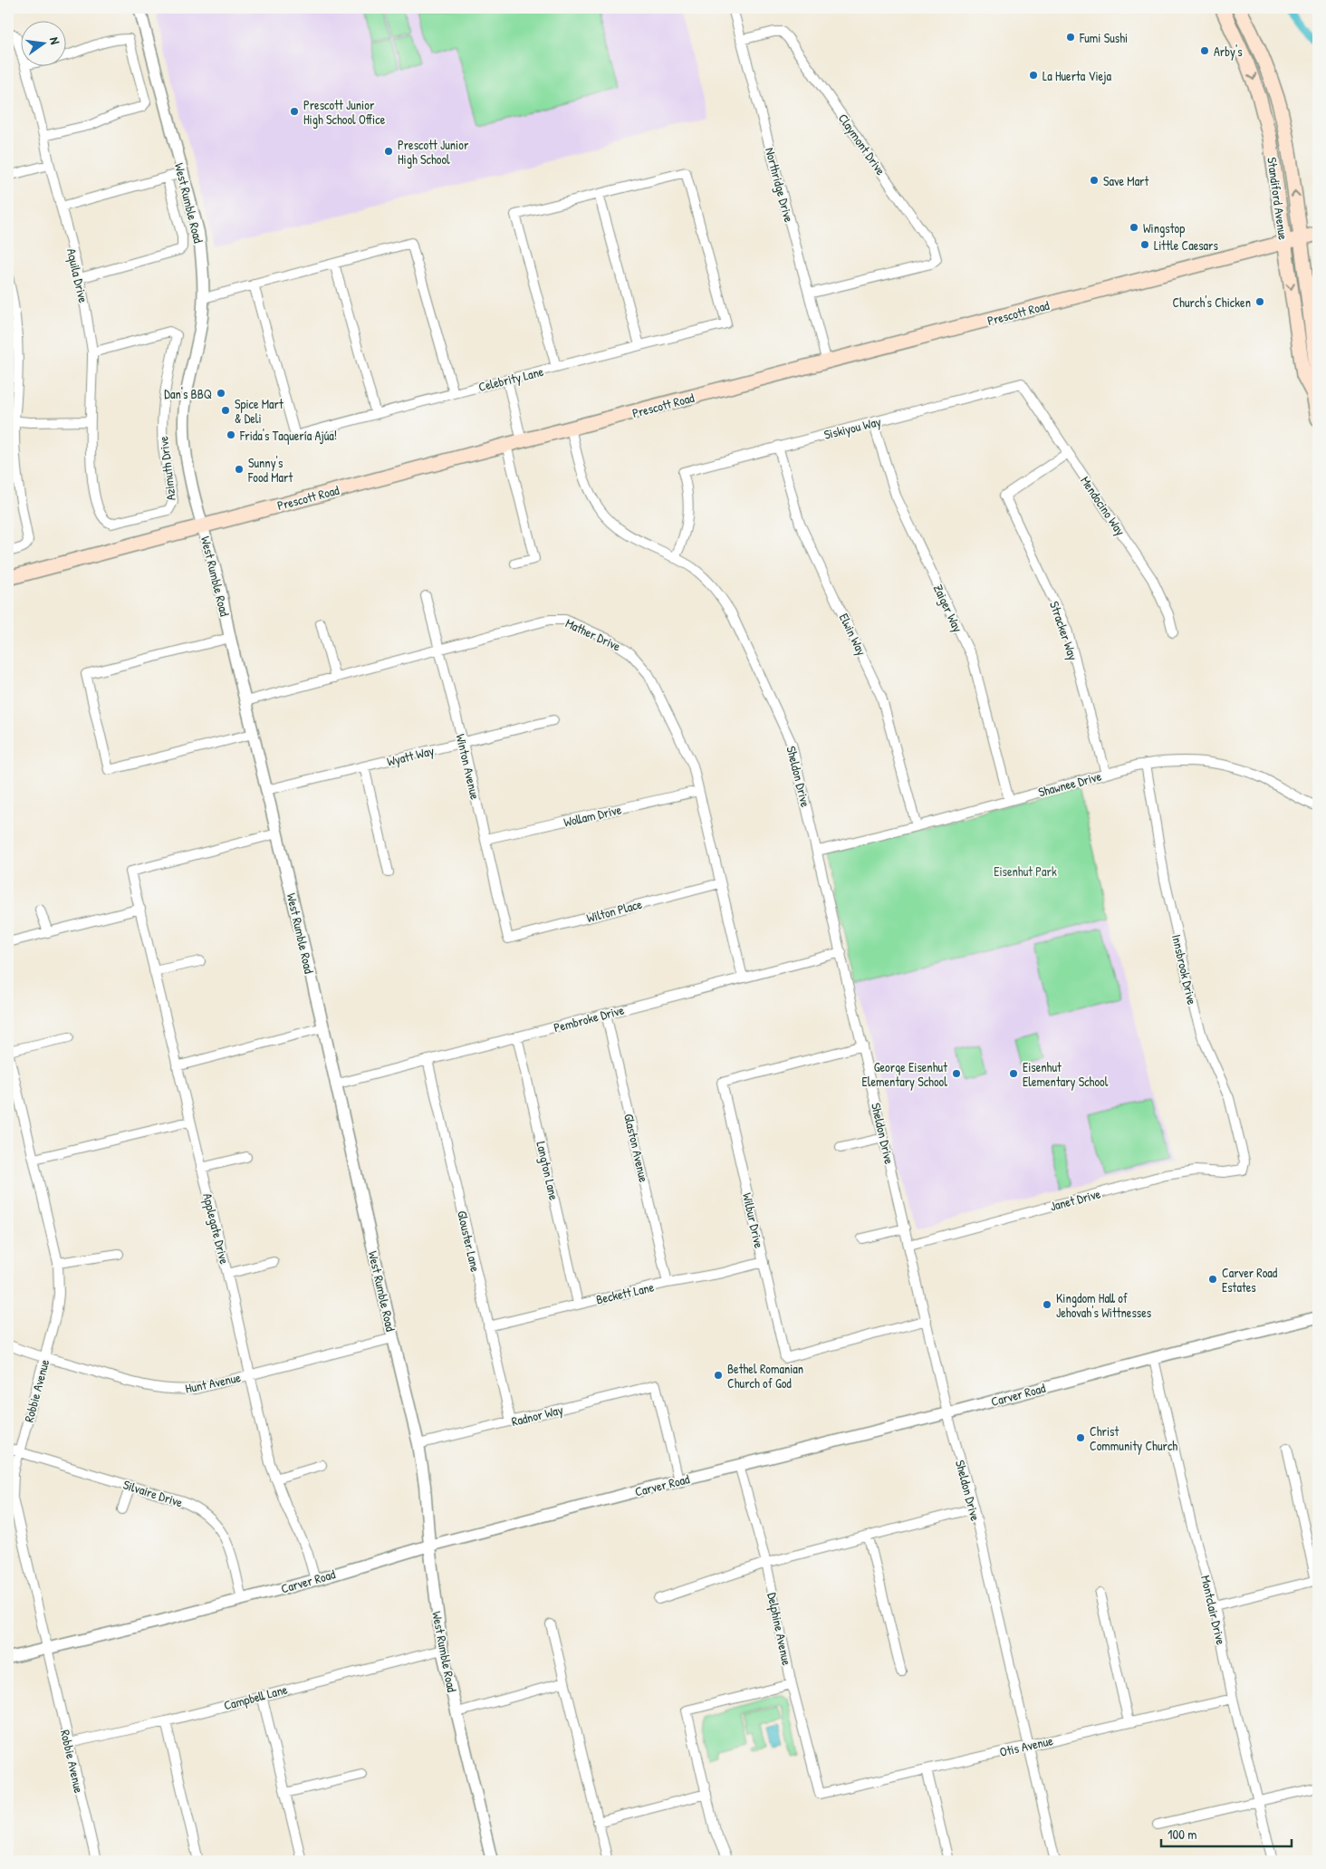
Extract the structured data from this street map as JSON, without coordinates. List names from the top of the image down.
{
  "streets": {
    "main road": ["Standiford Avenue", "Prescott Road"],
    "street": [
      "Claymont Drive",
      "Northridge Drive",
      "West Rumble Road",
      "Aquila Drive",
      "Celebrity Lane",
      "Siskiyou Way",
      "Azimuth Drive",
      "Mendocino Way",
      "Zaiger Way",
      "Stracker Way",
      "Mather Drive",
      "Elwin Way",
      "Wyatt Way",
      "Winton Avenue",
      "Sheldon Drive",
      "Shawnee Drive",
      "Wollam Drive",
      "Wilton Place",
      "Innsbrook Drive",
      "Pembroke Drive",
      "Glaston Avenue",
      "Langton Lane",
      "Janet Drive",
      "Wilbur Drive",
      "Applegate Drive",
      "Glouster Lane",
      "Beckett Lane",
      "Hunt Avenue",
      "Robbie Avenue",
      "Carver Road",
      "Radnor Way",
      "Silvaire Drive",
      "Montclair Drive",
      "Delphine Avenue",
      "Campbell Lane",
      "Otis Avenue"
    ]
  },
  "crossings": [
    ["Claymont Drive", "Northridge Drive"],
    ["Northridge Drive", "Prescott Road"],
    ["Standiford Avenue", "Prescott Road"],
    ["West Rumble Road", "Prescott Road"],
    ["West Rumble Road", "Mather Drive"],
    ["West Rumble Road", "Wyatt Way"],
    ["West Rumble Road", "Pembroke Drive"],
    ["West Rumble Road", "Applegate Drive"],
    ["West Rumble Road", "Hunt Avenue"],
    ["West Rumble Road", "Carver Road"],
    ["West Rumble Road", "Radnor Way"],
    ["West Rumble Road", "Campbell Lane"],
    ["Aquila Drive", "Azimuth Drive"],
    ["Prescott Road", "Sheldon Drive"],
    ["Siskiyou Way", "Mendocino Way"],
    ["Siskiyou Way", "Zaiger Way"],
    ["Siskiyou Way", "Elwin Way"],
    ["Siskiyou Way", "Sheldon Drive"],
    ["Mendocino Way", "Stracker Way"],
    ["Zaiger Way", "Shawnee Drive"],
    ["Stracker Way", "Shawnee Drive"],
    ["Mather Drive", "Winton Avenue"],
    ["Mather Drive", "Wollam Drive"],
    ["Mather Drive", "Wilton Place"],
    ["Mather Drive", "Pembroke Drive"],
    ["Elwin Way", "Shawnee Drive"],
    ["Wyatt Way", "Winton Avenue"],
    ["Winton Avenue", "Wollam Drive"],
    ["Winton Avenue", "Wilton Place"],
    ["Sheldon Drive", "Shawnee Drive"],
    ["Sheldon Drive", "Pembroke Drive"],
    ["Sheldon Drive", "Janet Drive"],
    ["Sheldon Drive", "Wilbur Drive"],
    ["Sheldon Drive", "Carver Road"],
    ["Sheldon Drive", "Otis Avenue"],
    ["Shawnee Drive", "Innsbrook Drive"],
    ["Innsbrook Drive", "Janet Drive"],
    ["Pembroke Drive", "Glaston Avenue"],
    ["Pembroke Drive", "Langton Lane"],
    ["Pembroke Drive", "Glouster Lane"],
    ["Glaston Avenue", "Beckett Lane"],
    ["Langton Lane", "Beckett Lane"],
    ["Wilbur Drive", "Beckett Lane"],
    ["Applegate Drive", "Hunt Avenue"],
    ["Applegate Drive", "Carver Road"],
    ["Glouster Lane", "Beckett Lane"],
    ["Glouster Lane", "Radnor Way"],
    ["Hunt Avenue", "Robbie Avenue"],
    ["Robbie Avenue", "Carver Road"],
    ["Robbie Avenue", "Silvaire Drive"],
    ["Robbie Avenue", "Campbell Lane"],
    ["Carver Road", "Radnor Way"],
    ["Carver Road", "Silvaire Drive"],
    ["Carver Road", "Montclair Drive"],
    ["Carver Road", "Delphine Avenue"],
    ["Montclair Drive", "Otis Avenue"],
    ["Delphine Avenue", "Otis Avenue"]
  ],
  "parks": ["Eisenhut Park"],
  "places": [
    "Fumi Sushi",
    "Arby's",
    "La Huerta Vieja",
    "Prescott Junior High School Office",
    "Prescott Junior High School",
    "Save Mart",
    "Wingstop",
    "Little Caesars",
    "Church's Chicken",
    "Dan's BBQ",
    "Spice Mart & Deli",
    "Frida's Taquería Ajúa!",
    "Sunny's Food Mart",
    "George Eisenhut Elementary School",
    "Eisenhut Elementary School",
    "Carver Road Estates",
    "Kingdom Hall of Jehovah's Wittnesses",
    "Bethel Romanian Church of God",
    "Christ Community Church"
  ],
  "scale_bar": "100 m",
  "north": "right"
}
